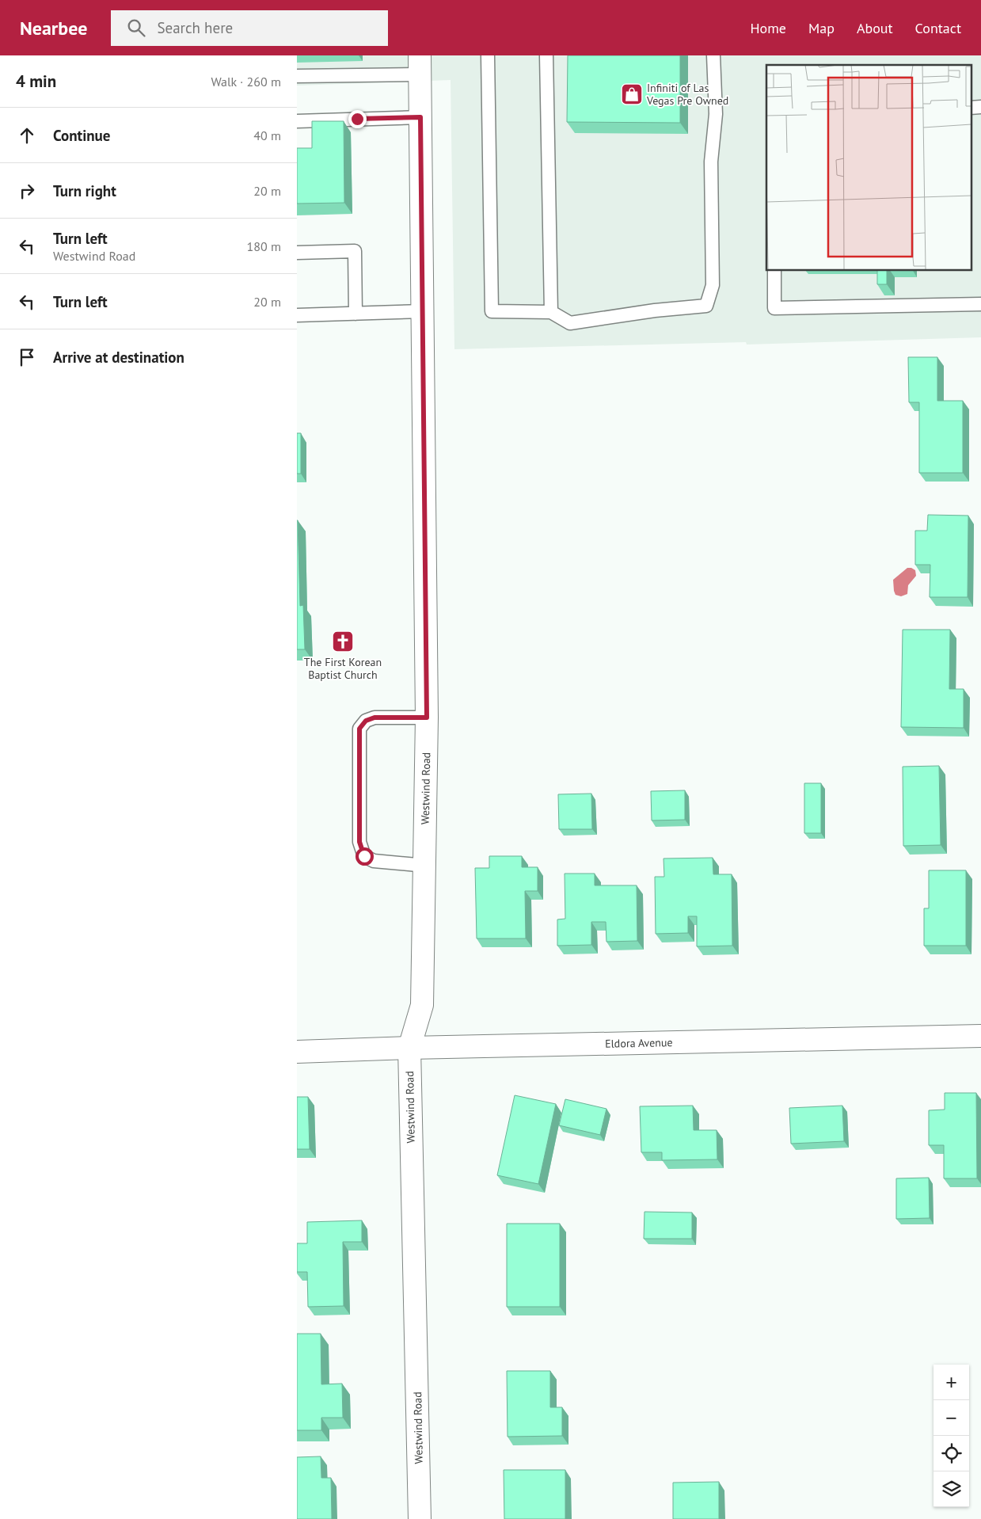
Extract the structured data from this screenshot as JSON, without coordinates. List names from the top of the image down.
{
  "streets": {
    "street": ["Westwind Road", "Eldora Avenue"]
  },
  "crossings": [
    ["Westwind Road", "Eldora Avenue"]
  ],
  "places": {
    "shop": ["Infiniti of Las Vegas Pre Owned"],
    "church": ["The First Korean Baptist Church"]
  },
  "page": {
    "header": "Nearbee",
    "search": "Search here",
    "nav": [
      "Home",
      "Map",
      "About",
      "Contact"
    ],
    "heading": ["4 min", "Walk · 260 m"],
    "list": [
      ["Continue", "40 m"],
      ["Turn right", "20 m"],
      ["Turn left", "Westwind Road", "180 m"],
      ["Turn left", "20 m"],
      "Arrive at destination"
    ],
    "map_buttons": ["+", "−"]
  }
}
